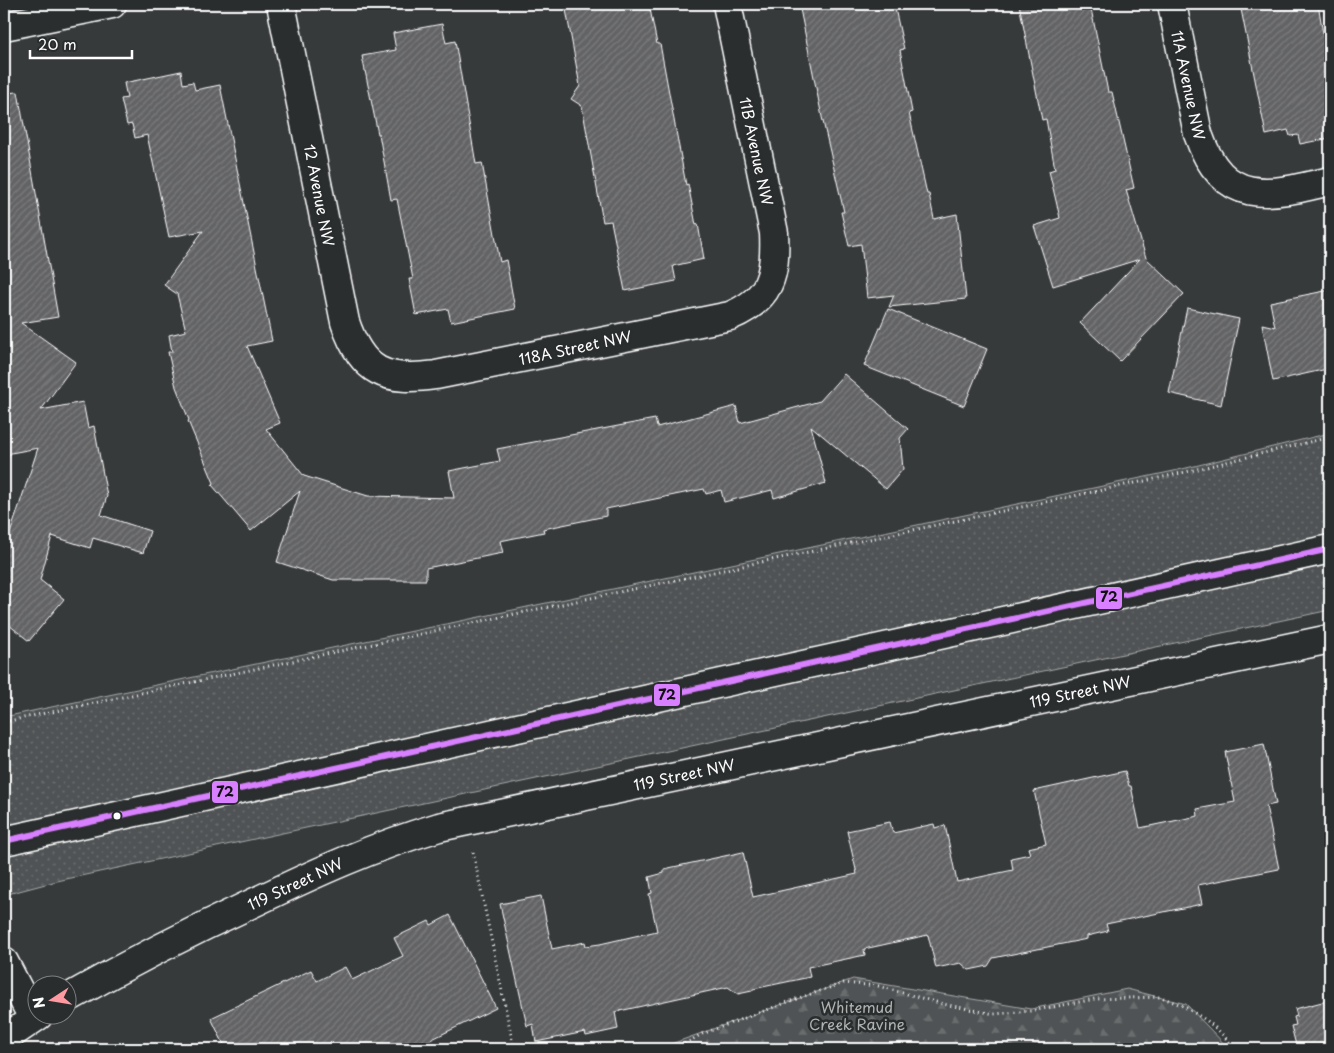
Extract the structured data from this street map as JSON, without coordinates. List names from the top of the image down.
{
  "streets": {
    "street": [
      "11A Avenue NW",
      "11B Avenue NW",
      "12 Avenue NW",
      "118A Street NW",
      "119 Street NW"
    ]
  },
  "crossings": [
    ["11B Avenue NW", "118A Street NW"],
    ["12 Avenue NW", "118A Street NW"]
  ],
  "parks": ["Whitemud Creek Ravine"],
  "lines": ["transit line 72"],
  "scale_bar": "20 m",
  "north": "left"
}
